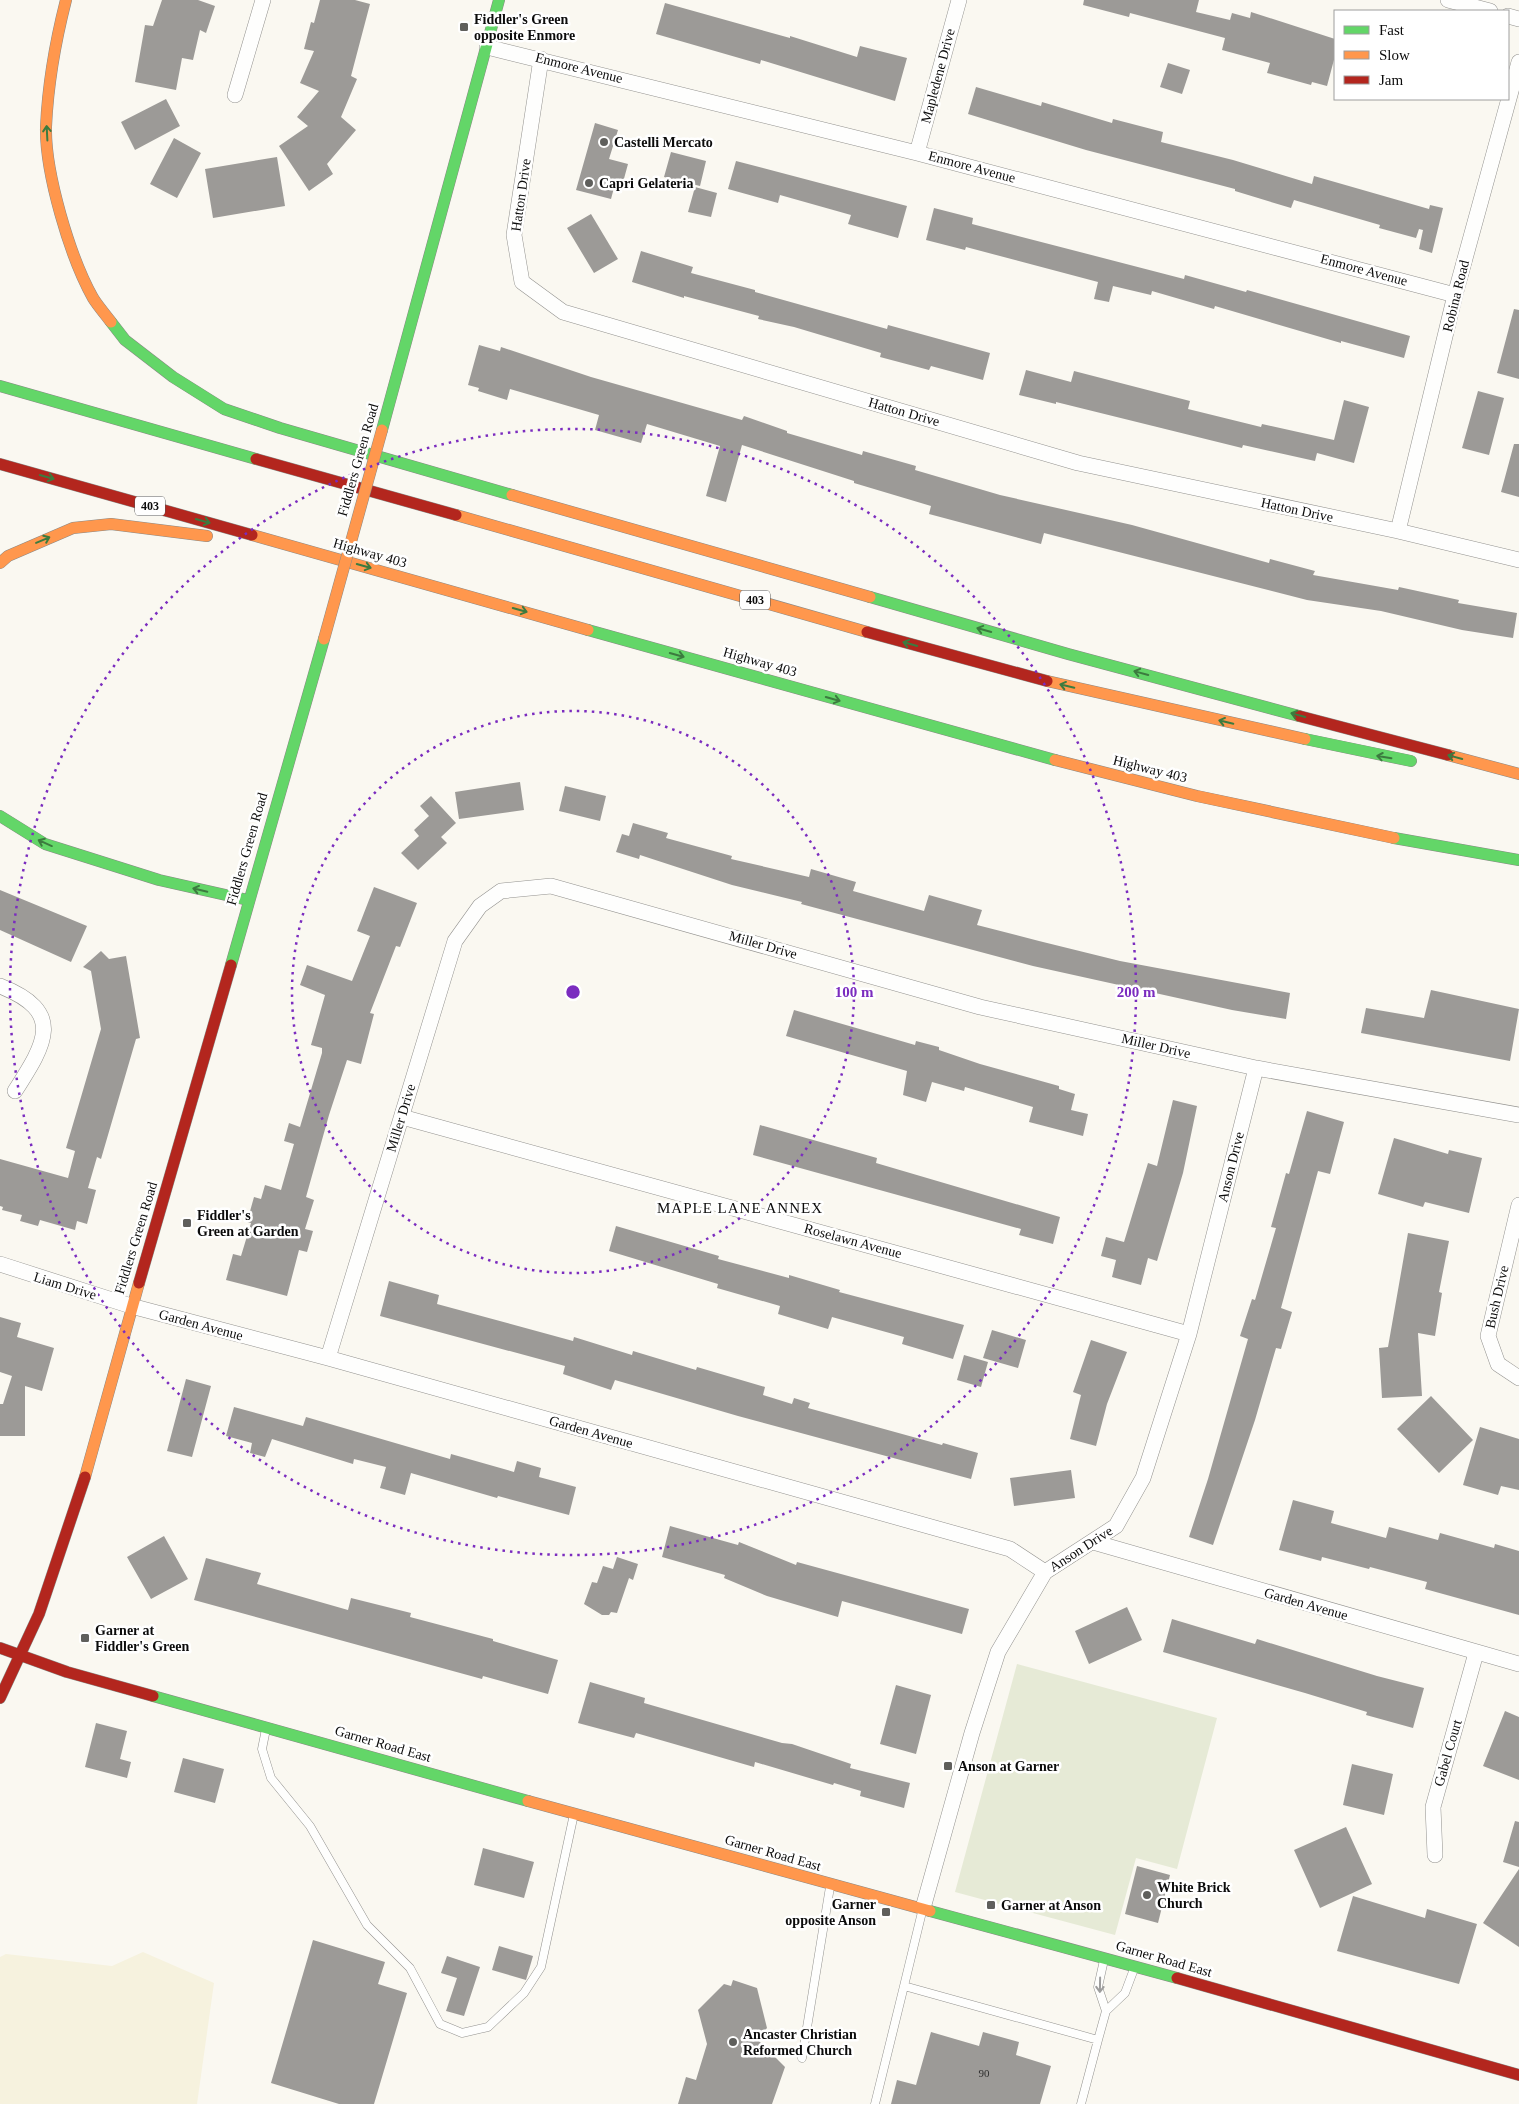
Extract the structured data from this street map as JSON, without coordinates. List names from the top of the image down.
{
  "streets": {
    "main road": [
      "Fiddlers Green Road",
      "403",
      "Highway 403",
      "Garner Road East"
    ],
    "street": [
      "Enmore Avenue",
      "Mapledene Drive",
      "Hatton Drive",
      "Robina Road",
      "Miller Drive",
      "Anson Drive",
      "Roselawn Avenue",
      "Liam Drive",
      "Bush Drive",
      "Garden Avenue",
      "Gabel Court"
    ]
  },
  "crossings": [
    ["Enmore Avenue", "Mapledene Drive"],
    ["Enmore Avenue", "Hatton Drive"],
    ["Enmore Avenue", "Robina Road"],
    ["Enmore Avenue", "Fiddlers Green Road"],
    ["Hatton Drive", "Robina Road"],
    ["Fiddlers Green Road", "Liam Drive"],
    ["Fiddlers Green Road", "Garden Avenue"],
    ["Fiddlers Green Road", "Garner Road East"],
    ["Miller Drive", "Anson Drive"],
    ["Miller Drive", "Roselawn Avenue"],
    ["Miller Drive", "Garden Avenue"],
    ["Anson Drive", "Roselawn Avenue"],
    ["Anson Drive", "Garden Avenue"],
    ["Anson Drive", "Garner Road East"],
    ["Liam Drive", "Garden Avenue"],
    ["Garden Avenue", "Gabel Court"]
  ],
  "districts": ["MAPLE LANE ANNEX"],
  "places": {
    "transit": [
      "Fiddler's Green opposite Enmore",
      "Fiddler's Green at Garden",
      "Garner at Fiddler's Green",
      "Anson at Garner",
      "Garner at Anson",
      "Garner opposite Anson"
    ],
    "other": [
      "Castelli Mercato",
      "Capri Gelateria",
      "White Brick Church",
      "Ancaster Christian Reformed Church"
    ]
  },
  "house_numbers": ["90"],
  "legend": ["Fast", "Slow", "Jam"],
  "rings": ["100 m", "200 m"]
}
